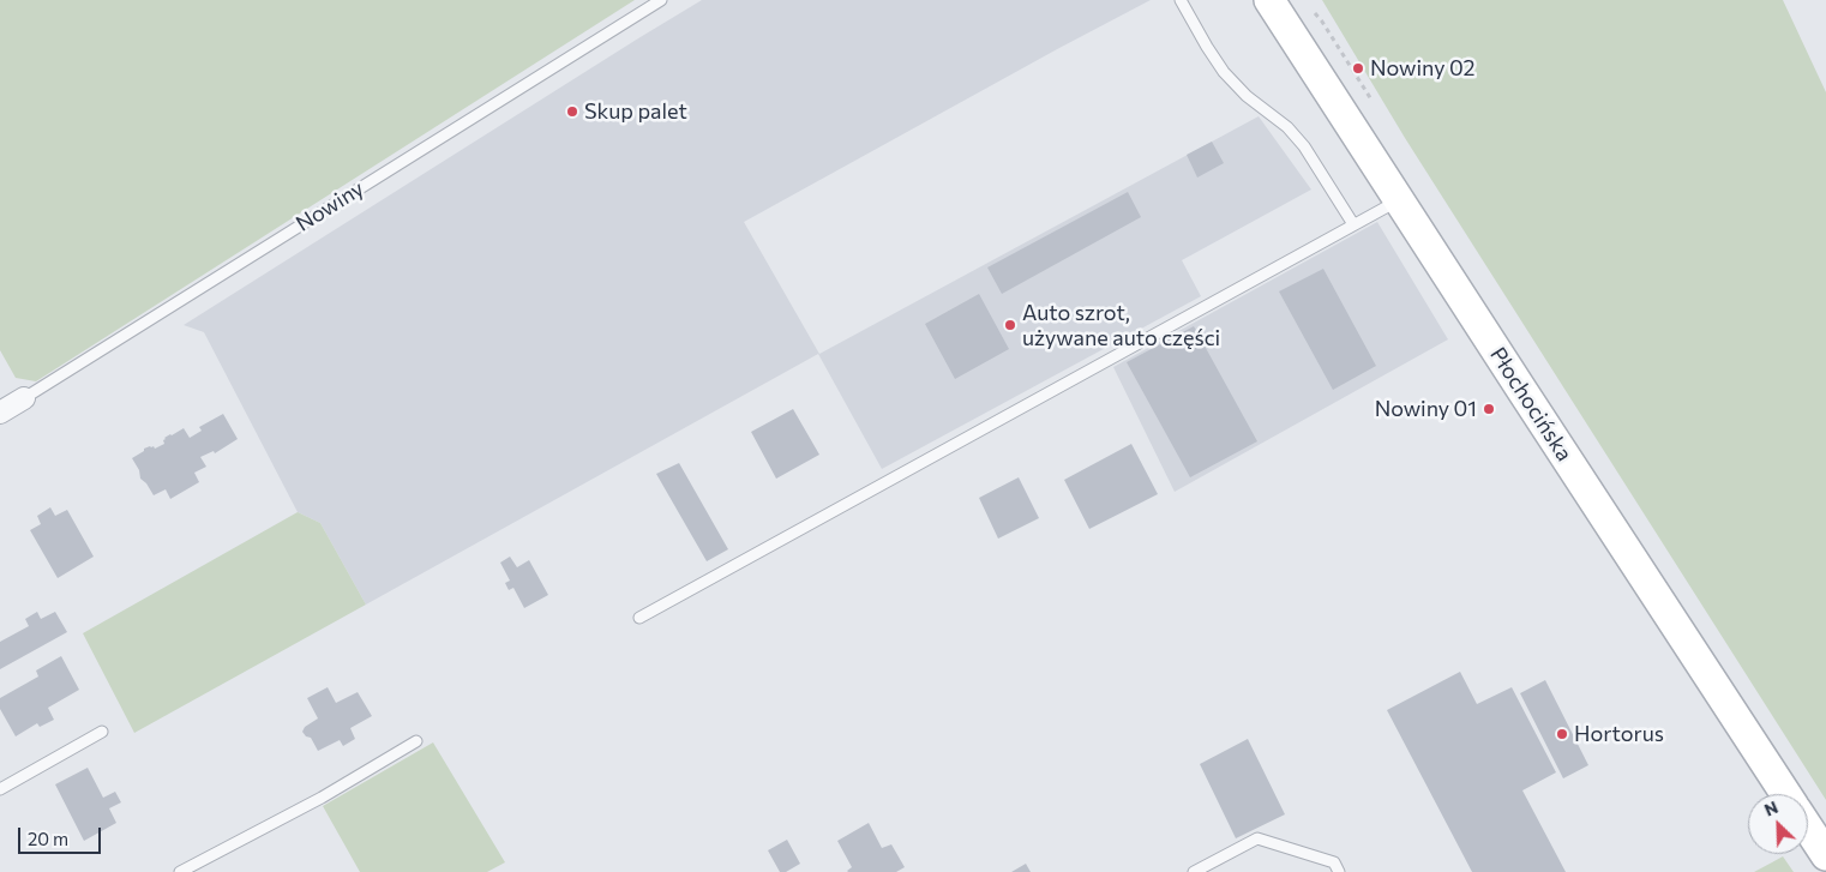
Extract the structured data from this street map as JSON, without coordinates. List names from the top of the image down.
{
  "streets": {
    "main road": ["Płochocińska"],
    "street": ["Nowiny"]
  },
  "places": [
    "Nowiny 02",
    "Skup palet",
    "Auto szrot, używane auto części",
    "Nowiny 01",
    "Hortorus"
  ],
  "scale_bar": "20 m",
  "north": "top left"
}
